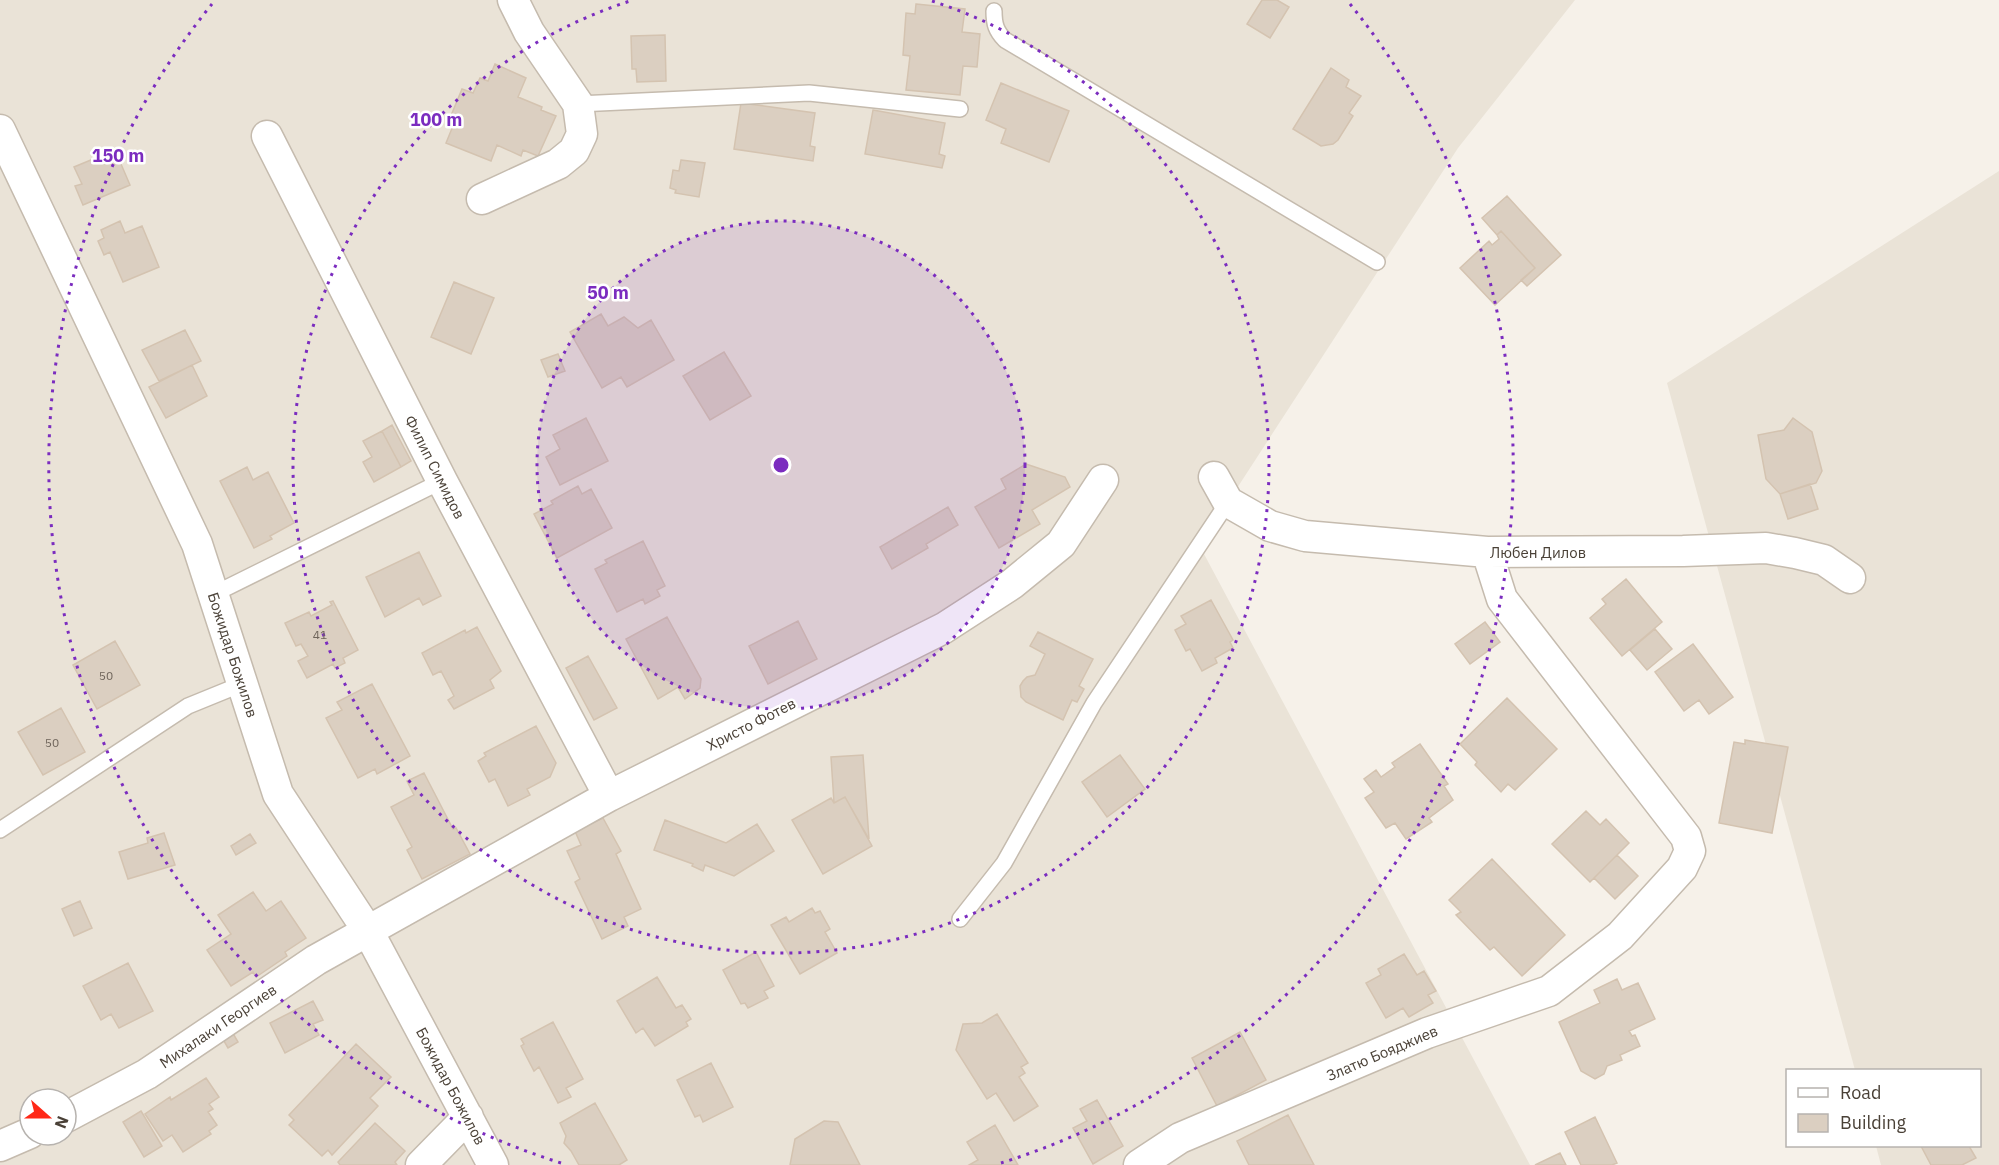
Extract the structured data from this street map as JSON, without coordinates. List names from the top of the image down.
{
  "streets": {
    "street": [
      "Филип Симидов",
      "Любен Дилов",
      "Божидар Божилов",
      "Христо Фотев",
      "Михалаки Георгиев",
      "Златю Бояджиев"
    ]
  },
  "crossings": [
    ["Филип Симидов", "Христо Фотев"],
    ["Любен Дилов", "Златю Бояджиев"],
    ["Божидар Божилов", "Христо Фотев"],
    ["Божидар Божилов", "Михалаки Георгиев"],
    ["Христо Фотев", "Михалаки Георгиев"]
  ],
  "house_numbers": ["41", "50", "50"],
  "legend": ["Road", "Building"],
  "north": "right",
  "rings": ["100 m", "150 m", "50 m"]
}
